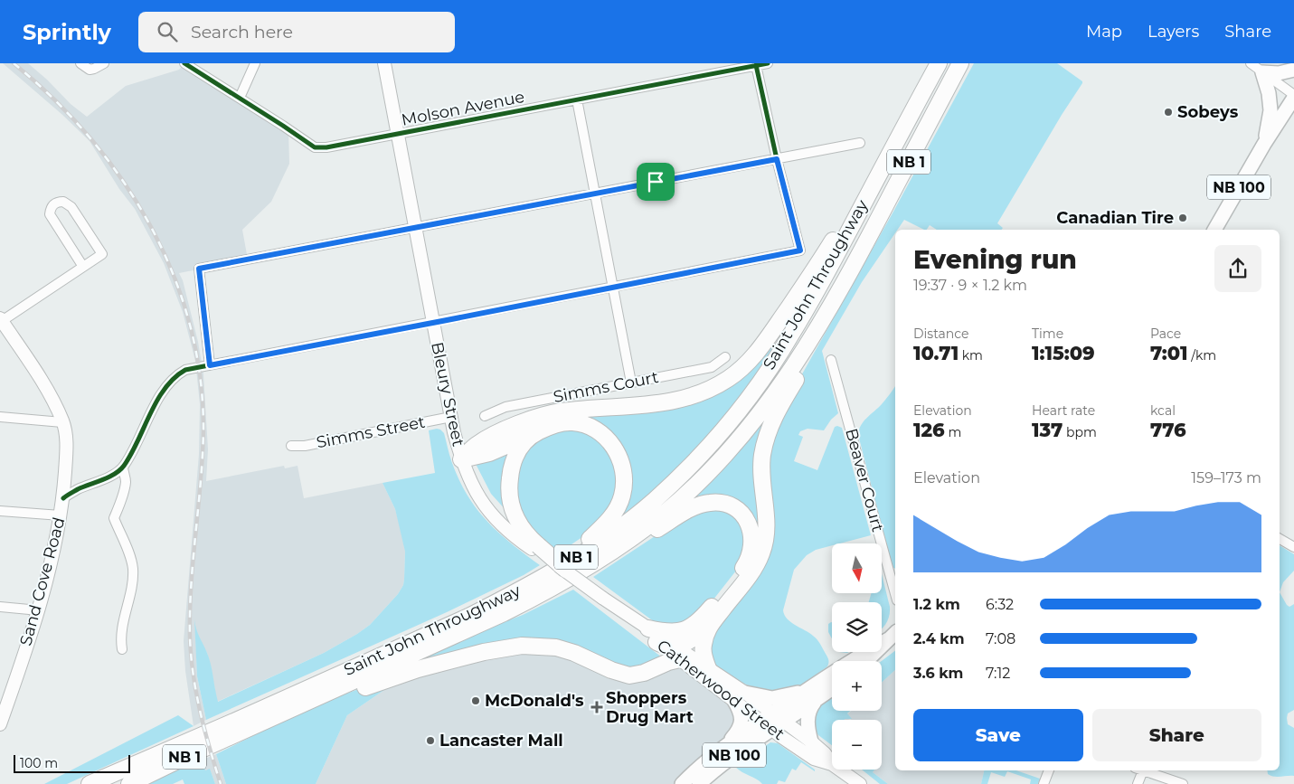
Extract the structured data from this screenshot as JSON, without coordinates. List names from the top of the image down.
{
  "streets": {
    "highway": ["NB 1", "Saint John Throughway"],
    "main road": ["NB 100"],
    "street": [
      "Molson Avenue",
      "Simms Court",
      "Bleury Street",
      "Simms Street",
      "Beaver Court",
      "Sand Cove Road",
      "Catherwood Street"
    ]
  },
  "crossings": [
    ["Molson Avenue", "Bleury Street"],
    ["NB 100", "Catherwood Street"],
    ["Bleury Street", "Simms Street"]
  ],
  "places": {
    "other": [
      "Sobeys",
      "Canadian Tire",
      "McDonald's",
      "Lancaster Mall"
    ],
    "health": ["Shoppers Drug Mart"]
  },
  "scale_bar": "100 m",
  "north": "bottom",
  "page": {
    "header": "Sprintly",
    "search": "Search here",
    "nav": ["Map", "Layers", "Share"],
    "heading": ["Evening run", "19:37 · 9 × 1.2 km"],
    "stats": [
      ["Distance", "10.71 km"],
      ["Time", "1:15:09"],
      ["Pace", "7:01 /km"],
      ["Elevation", "126 m"],
      ["Heart rate", "137 bpm"],
      ["kcal", "776"]
    ],
    "chart": ["Elevation", "159–173 m"],
    "map_buttons": ["+", "−"],
    "list": [
      {
        "name": "1.2 km",
        "note": "6:32"
      },
      {
        "name": "2.4 km",
        "note": "7:08"
      },
      {
        "name": "3.6 km",
        "note": "7:12"
      }
    ],
    "buttons": ["Save", "Share"],
    "scale": "100 m"
  }
}
